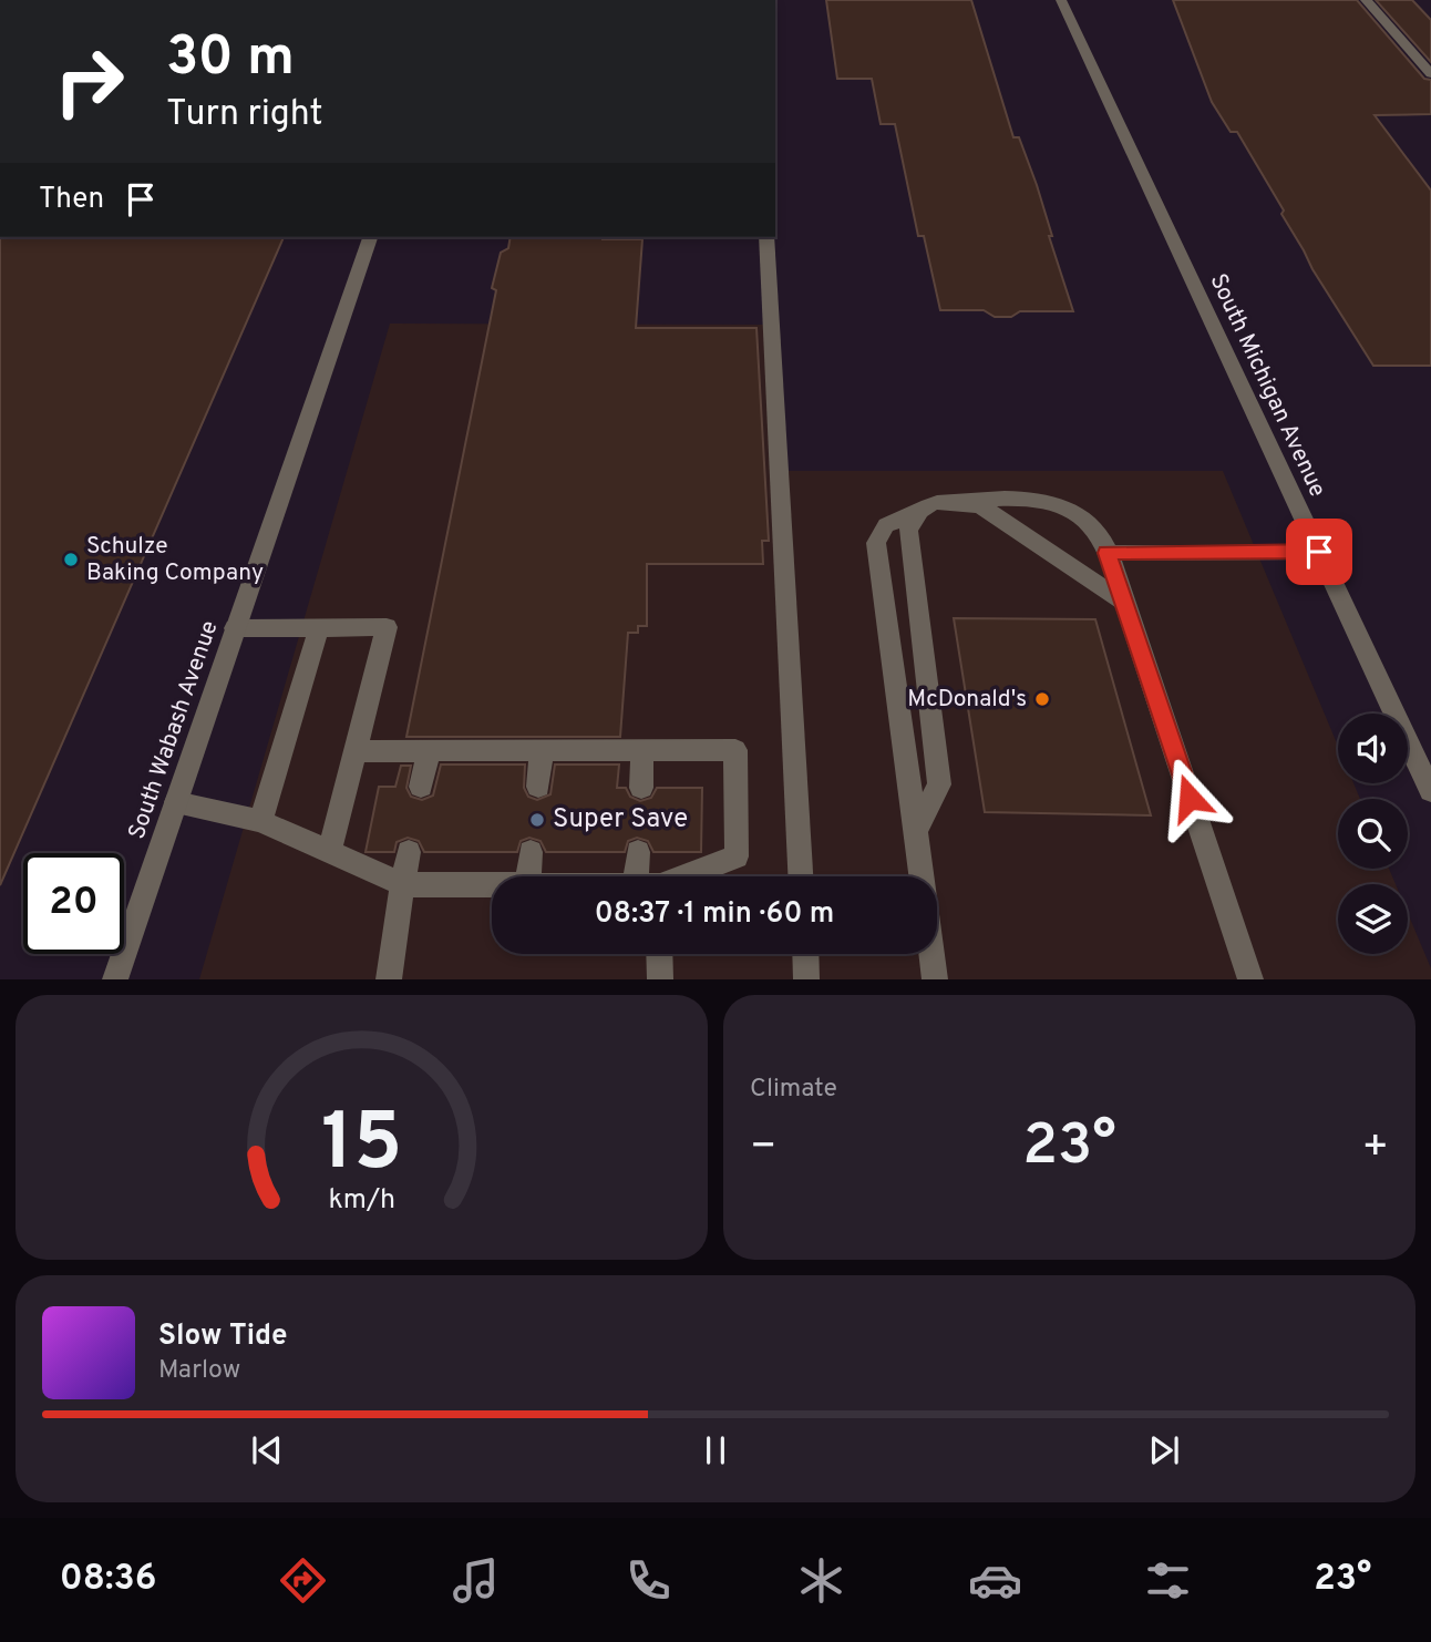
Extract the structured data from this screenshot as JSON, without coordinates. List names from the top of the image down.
{
  "streets": {
    "street": ["South Michigan Avenue", "South Wabash Avenue"]
  },
  "places": ["Schulze Baking Company", "McDonald's", "Super Save"],
  "page": {
    "turn": ["30 m", "Turn right"],
    "then": "Then",
    "limit": "20",
    "trip": "08:37 · 1 min · 60 m",
    "tile": "Climate",
    "heat": ["−", "23°", "+"],
    "song": ["Slow Tide", "Marlow"],
    "tabs": ["08:36", "23°"],
    "gauge": ["15", "km/h"]
  }
}
